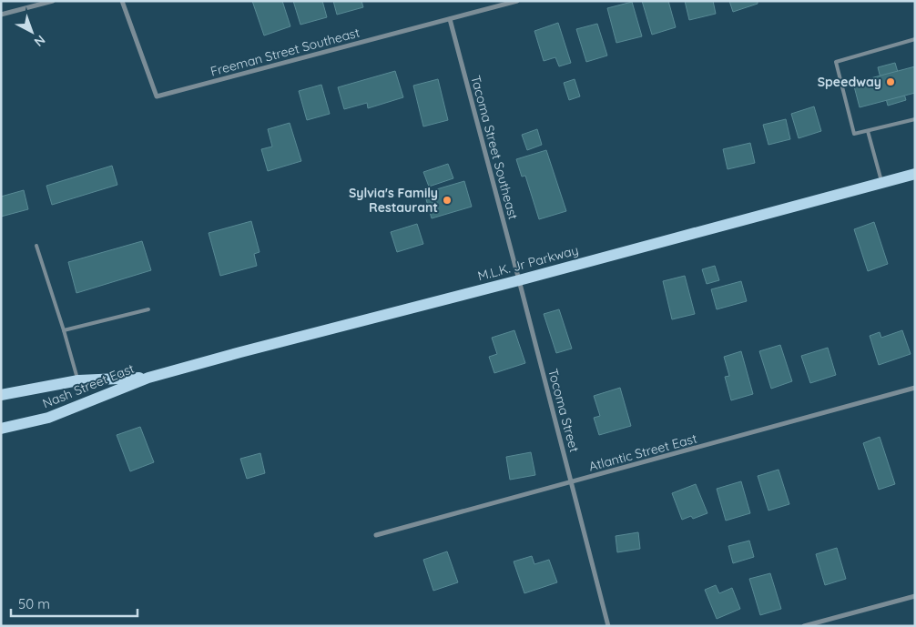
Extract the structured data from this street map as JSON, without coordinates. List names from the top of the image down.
{
  "streets": {
    "main road": ["M.L.K. Jr Parkway", "Nash Street East"],
    "street": [
      "Freeman Street Southeast",
      "Tacoma Street Southeast",
      "Tocoma Street",
      "Atlantic Street East"
    ]
  },
  "crossings": [
    ["Freeman Street Southeast", "Tacoma Street Southeast"],
    ["Tacoma Street Southeast", "M.L.K. Jr Parkway"],
    ["Tacoma Street Southeast", "Tocoma Street"],
    ["M.L.K. Jr Parkway", "Nash Street East"],
    ["M.L.K. Jr Parkway", "Tocoma Street"],
    ["Tocoma Street", "Atlantic Street East"]
  ],
  "places": ["Speedway", "Sylvia's Family Restaurant"],
  "scale_bar": "50 m",
  "north": "bottom right"
}
